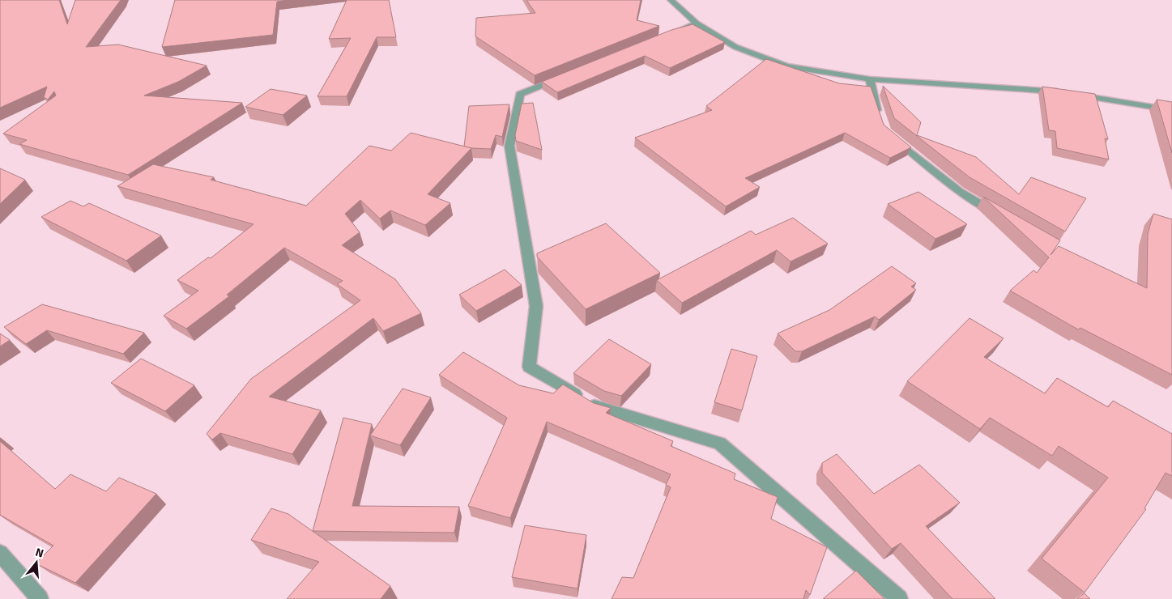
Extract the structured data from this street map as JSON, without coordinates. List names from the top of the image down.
{
  "north": "top"
}
